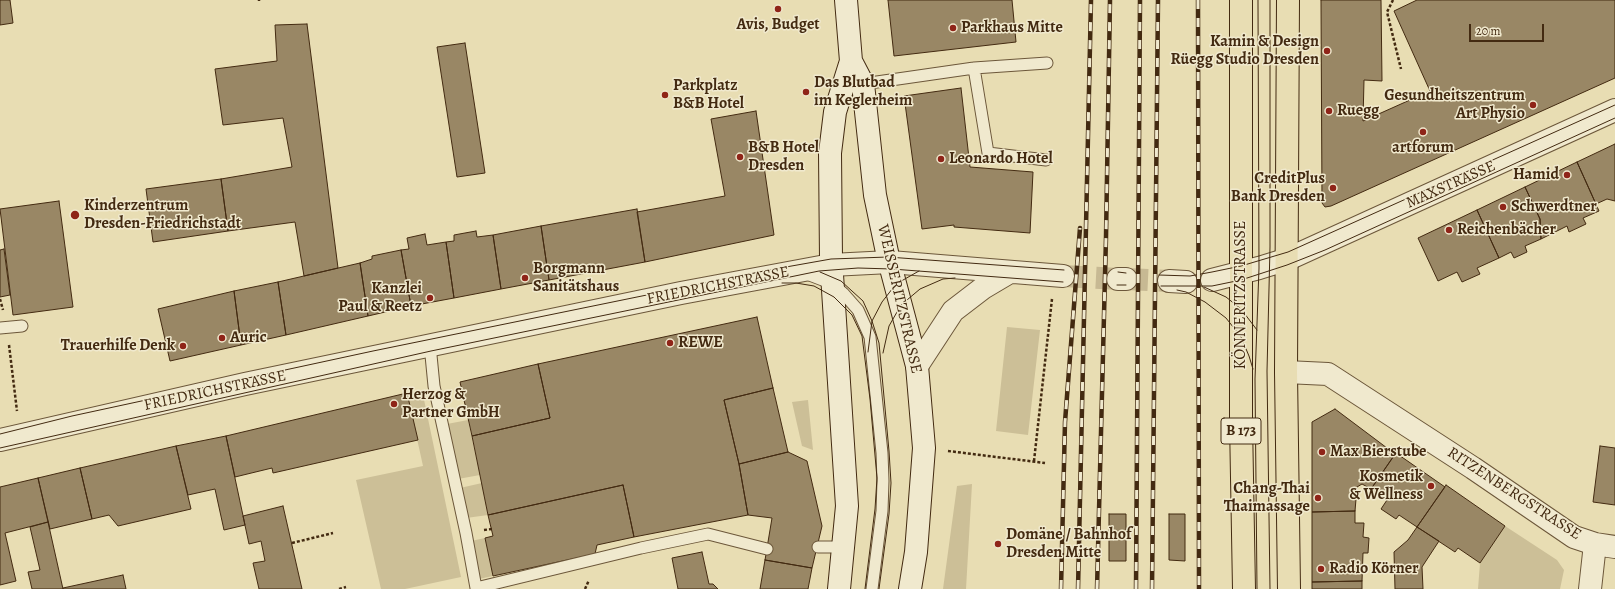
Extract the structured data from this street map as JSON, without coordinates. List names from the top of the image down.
{
  "streets": {
    "main road": ["KÖNNERITZSTRASSE", "B 173"],
    "street": [
      "MAXSTRASSE",
      "FRIEDRICHSTRASSE",
      "WEISSERITZSTRASSE",
      "RITZENBERGSTRASSE"
    ]
  },
  "crossings": [
    ["FRIEDRICHSTRASSE", "WEISSERITZSTRASSE"]
  ],
  "places": [
    "Avis, Budget",
    "Parkhaus Mitte",
    "Kamin & Design Rüegg Studio Dresden",
    "Das Blutbad im Keglerheim",
    "Parkplatz B&B Hotel",
    "Gesundheitszentrum Art Physio",
    "Ruegg",
    "artforum",
    "B&B Hotel Dresden",
    "Leonardo Hotel",
    "Hamid",
    "CreditPlus Bank Dresden",
    "Schwerdtner",
    "Kinderzentrum Dresden-Friedrichstadt",
    "Reichenbächer",
    "Borgmann Sanitätshaus",
    "Kanzlei Paul & Reetz",
    "Auric",
    "REWE",
    "Trauerhilfe Denk",
    "Herzog & Partner GmbH",
    "Max Bierstube",
    "Kosmetik & Wellness",
    "Chang-Thai Thaimassage",
    "Domäne / Bahnhof Dresden Mitte",
    "Radio Körner"
  ],
  "scale_bar": "20 m"
}
